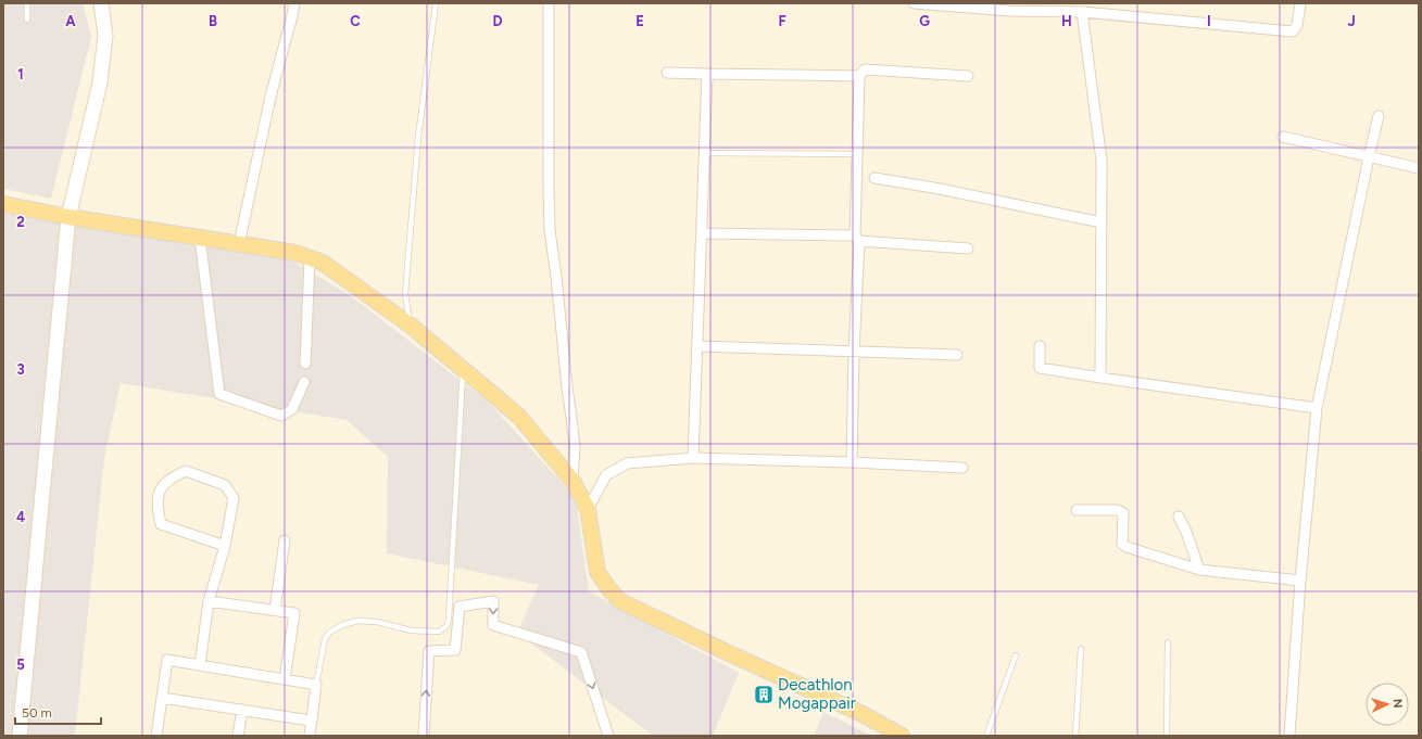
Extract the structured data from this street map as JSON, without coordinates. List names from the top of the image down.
{
  "places": {
    "building": ["Decathlon Mogappair"]
  },
  "scale_bar": "50 m",
  "north": "right",
  "grid": {
    "columns": [
      "A",
      "B",
      "C",
      "D",
      "E",
      "F",
      "G",
      "H",
      "I",
      "J"
    ],
    "rows": [
      "1",
      "2",
      "3",
      "4",
      "5"
    ]
  }
}
